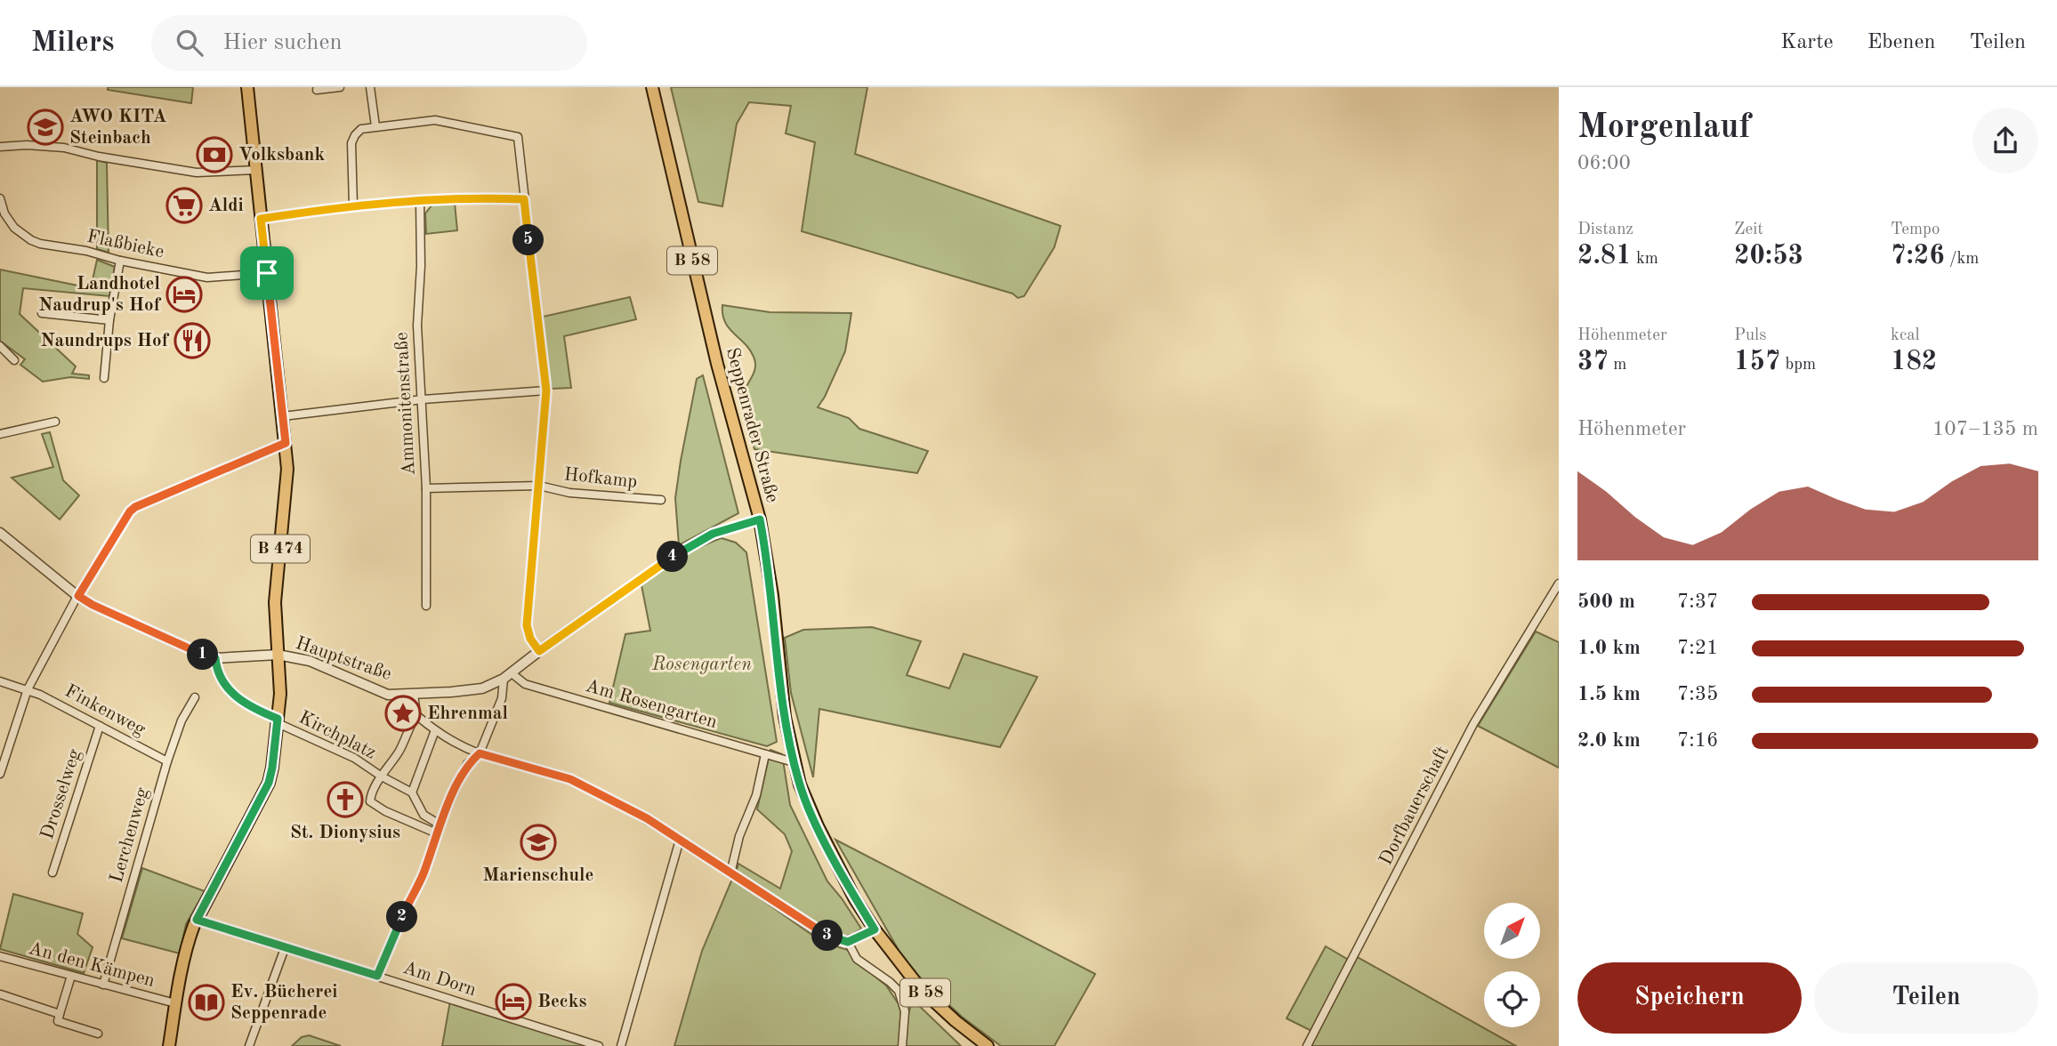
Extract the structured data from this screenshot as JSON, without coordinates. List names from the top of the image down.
{
  "streets": {
    "main road": ["B 58", "Seppenrader Straße", "B 474"],
    "street": [
      "Flaßbieke",
      "Ammonitenstraße",
      "Hofkamp",
      "Hauptstraße",
      "Am Rosengarten",
      "Finkenweg",
      "Kirchplatz",
      "Drosselweg",
      "Dorfbauerschaft",
      "Lerchenweg",
      "An den Kämpen",
      "Am Dorn"
    ]
  },
  "crossings": [
    ["Flaßbieke", "B 474"],
    ["Ammonitenstraße", "Hofkamp"],
    ["Seppenrader Straße", "Hauptstraße"],
    ["Seppenrader Straße", "Am Rosengarten"],
    ["B 474", "Hauptstraße"],
    ["B 474", "Kirchplatz"],
    ["B 474", "An den Kämpen"],
    ["B 474", "Am Dorn"],
    ["Hauptstraße", "Am Rosengarten"],
    ["Hauptstraße", "Kirchplatz"],
    ["Finkenweg", "Drosselweg"],
    ["Finkenweg", "Lerchenweg"],
    ["Lerchenweg", "An den Kämpen"]
  ],
  "parks": ["Rosengarten"],
  "places": {
    "school or university": ["AWO KITA Steinbach", "Marienschule"],
    "bank": ["Volksbank"],
    "supermarket": ["Aldi"],
    "hotel": ["Landhotel Naudrup's Hof", "Becks"],
    "restaurant": ["Naundrups Hof"],
    "place": ["Ehrenmal"],
    "church": ["St. Dionysius"],
    "library": ["Ev. Bücherei Seppenrade"]
  },
  "north": "top right",
  "page": {
    "header": "Milers",
    "search": "Hier suchen",
    "nav": ["Karte", "Ebenen", "Teilen"],
    "heading": ["Morgenlauf", "06:00"],
    "stats": [
      ["Distanz", "2.81 km"],
      ["Zeit", "20:53"],
      ["Tempo", "7:26 /km"],
      ["Höhenmeter", "37 m"],
      ["Puls", "157 bpm"],
      ["kcal", "182"]
    ],
    "pins": [
      "5",
      "4",
      "1",
      "2",
      "3"
    ],
    "chart": ["Höhenmeter", "107–135 m"],
    "list": [
      {
        "name": "500 m",
        "note": "7:37"
      },
      {
        "name": "1.0 km",
        "note": "7:21"
      },
      {
        "name": "1.5 km",
        "note": "7:35"
      },
      {
        "name": "2.0 km",
        "note": "7:16"
      }
    ],
    "buttons": ["Speichern", "Teilen"]
  }
}
